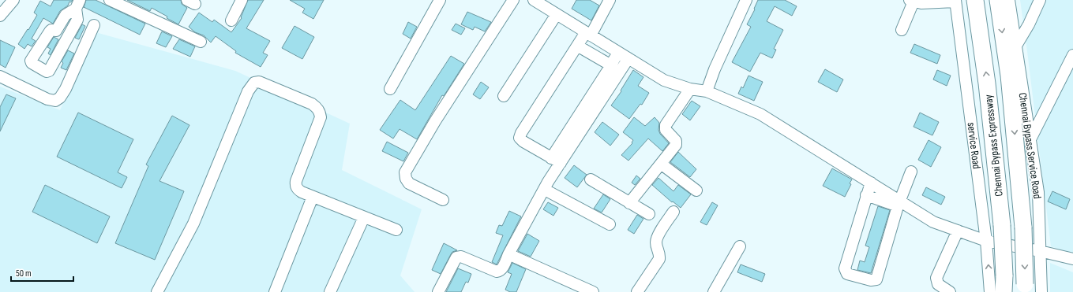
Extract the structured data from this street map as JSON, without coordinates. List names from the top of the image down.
{
  "streets": {
    "highway": ["Chennai Bypass Expressway"],
    "street": ["service Road", "Chennai Bypass Service Road"]
  },
  "scale_bar": "50 m"
}
